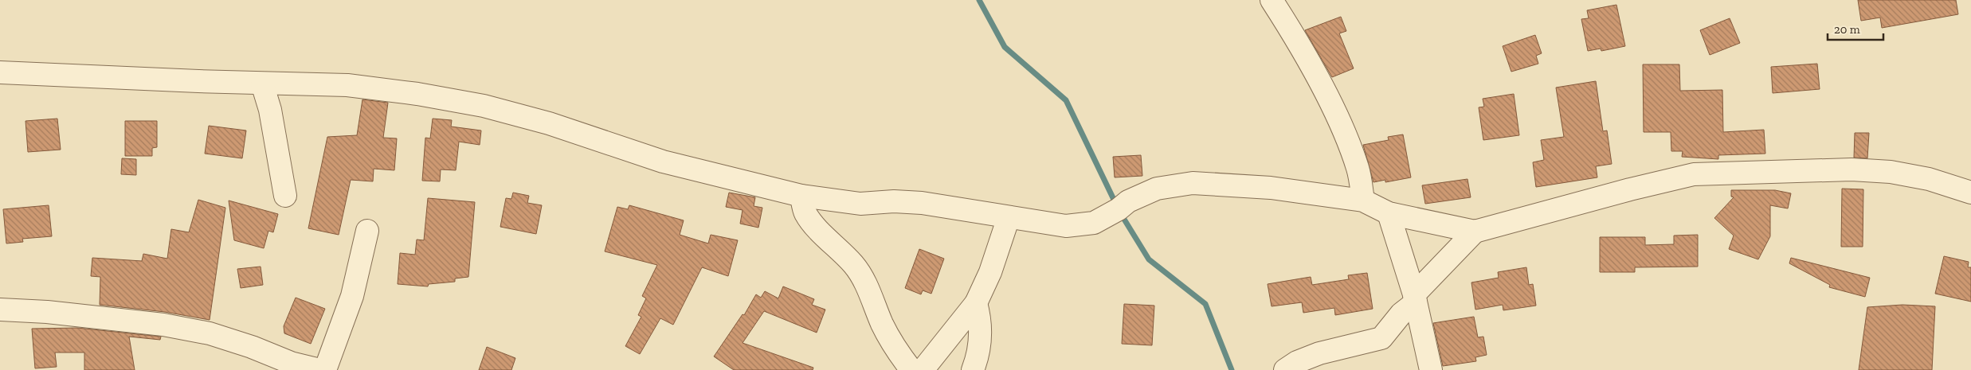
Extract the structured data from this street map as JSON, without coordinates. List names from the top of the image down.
{
  "scale_bar": "20 m"
}
